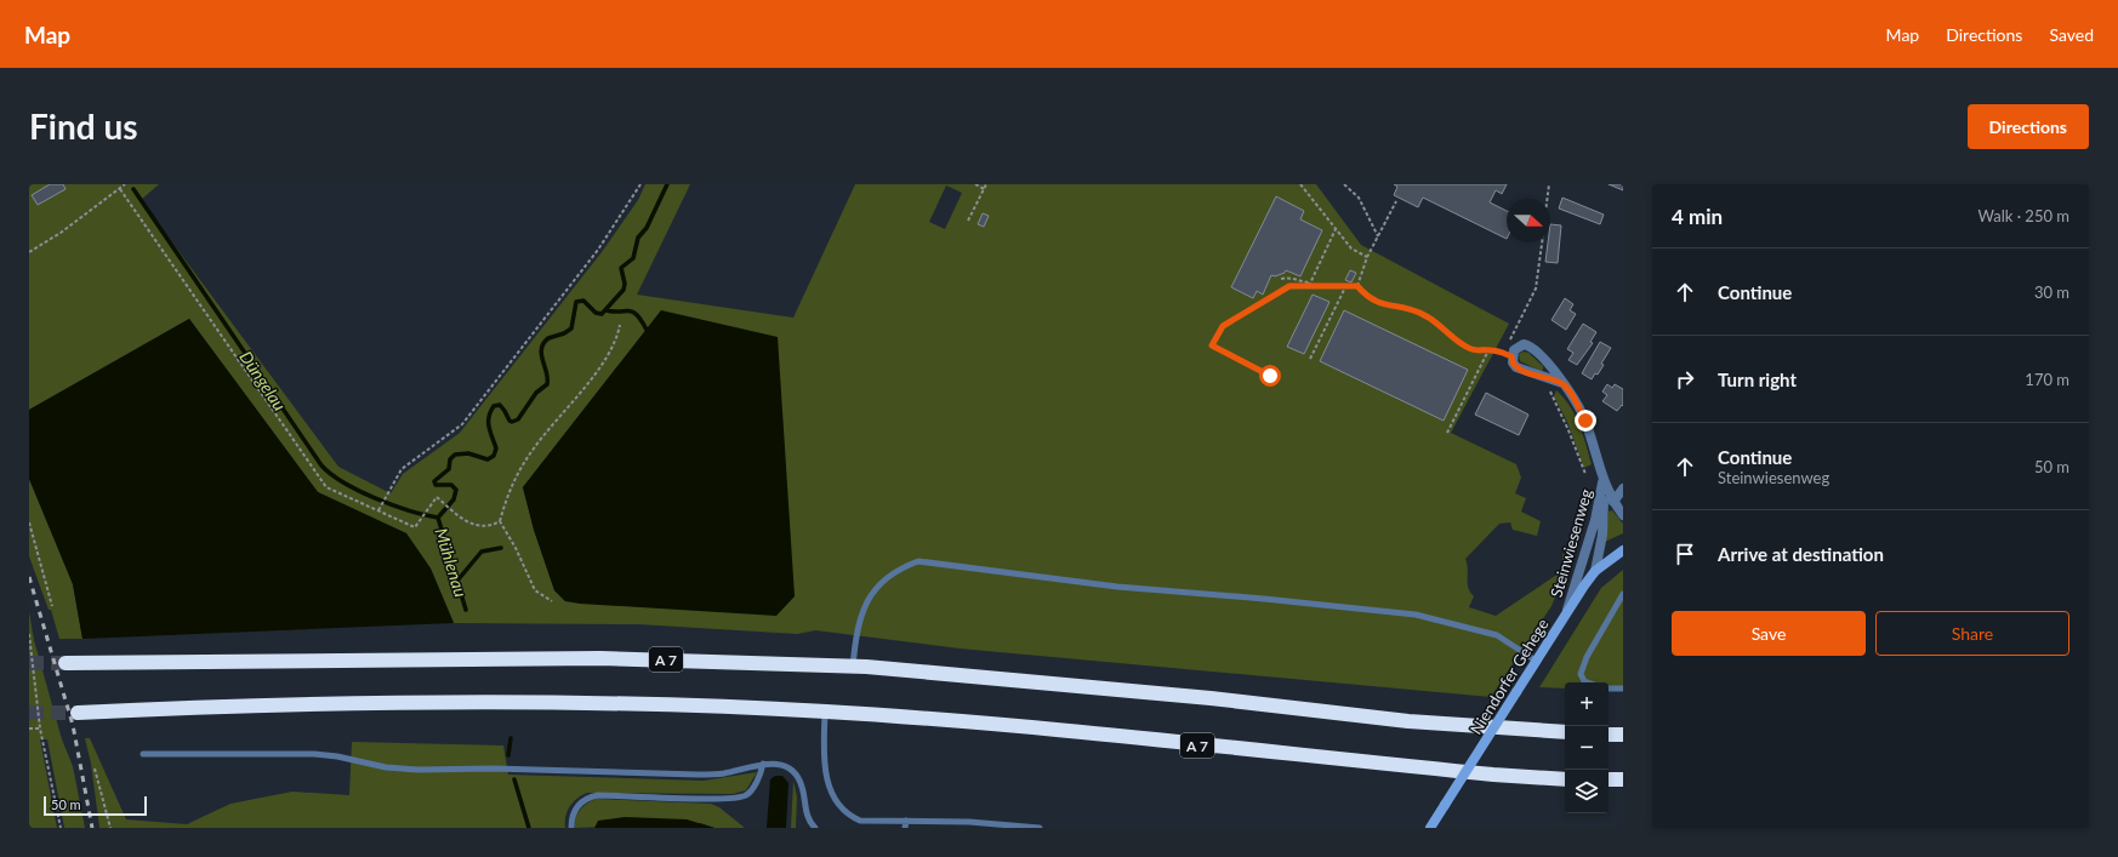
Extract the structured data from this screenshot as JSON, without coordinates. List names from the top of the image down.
{
  "streets": {
    "highway": ["A 7"],
    "street": ["Steinwiesenweg", "Niendorfer Gehege"]
  },
  "crossings": [
    ["Steinwiesenweg", "Niendorfer Gehege"]
  ],
  "water": ["Düngelau", "Mühlenau"],
  "scale_bar": "50 m",
  "north": "right",
  "page": {
    "header": "Map",
    "nav": ["Map", "Directions", "Saved"],
    "buttons": [
      "Directions",
      ["Save", "Share"]
    ],
    "title": "Find us",
    "heading": ["4 min", "Walk · 250 m"],
    "list": [
      ["Continue", "30 m"],
      ["Turn right", "170 m"],
      ["Continue", "Steinwiesenweg", "50 m"],
      "Arrive at destination"
    ],
    "map_buttons": ["+", "−"],
    "scale": "50 m"
  }
}
